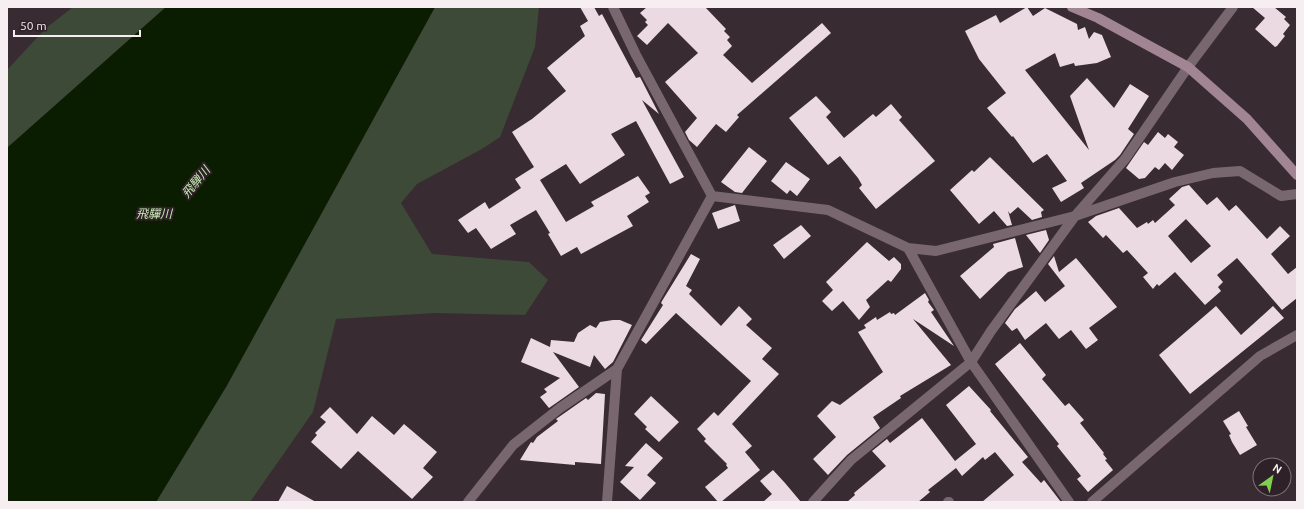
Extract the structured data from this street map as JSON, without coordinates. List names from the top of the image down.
{
  "water": ["飛騨川", "飛驒川"],
  "scale_bar": "50 m",
  "north": "top right"
}
